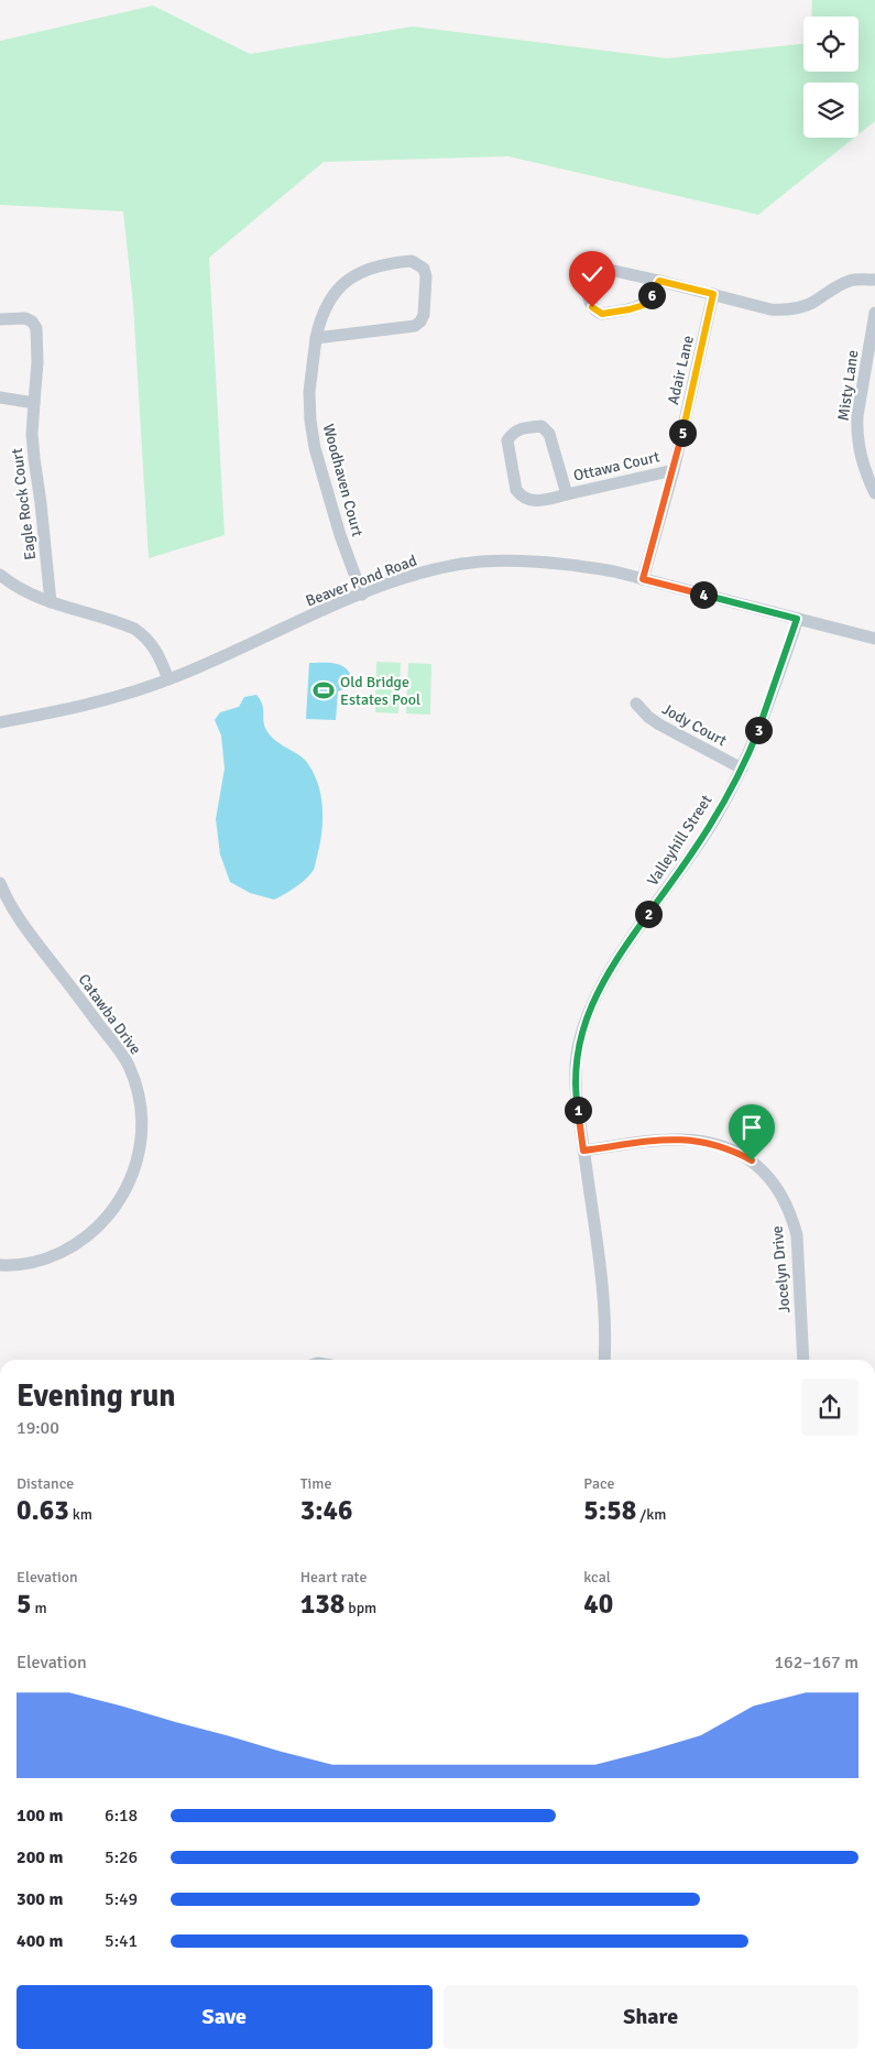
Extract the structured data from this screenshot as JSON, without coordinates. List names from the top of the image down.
{
  "streets": {
    "street": [
      "Adair Lane",
      "Misty Lane",
      "Ottawa Court",
      "Woodhaven Court",
      "Eagle Rock Court",
      "Beaver Pond Road",
      "Jody Court",
      "Valleyhill Street",
      "Catawba Drive",
      "Jocelyn Drive"
    ]
  },
  "crossings": [
    ["Adair Lane", "Ottawa Court"],
    ["Adair Lane", "Beaver Pond Road"],
    ["Woodhaven Court", "Beaver Pond Road"],
    ["Beaver Pond Road", "Valleyhill Street"],
    ["Jody Court", "Valleyhill Street"],
    ["Valleyhill Street", "Jocelyn Drive"]
  ],
  "places": {
    "sports": ["Old Bridge Estates Pool"]
  },
  "page": {
    "pins": [
      "6",
      "5",
      "4",
      "3",
      "2",
      "1"
    ],
    "heading": ["Evening run", "19:00"],
    "stats": [
      ["Distance", "0.63 km"],
      ["Time", "3:46"],
      ["Pace", "5:58 /km"],
      ["Elevation", "5 m"],
      ["Heart rate", "138 bpm"],
      ["kcal", "40"]
    ],
    "chart": ["Elevation", "162–167 m"],
    "list": [
      {
        "name": "100 m",
        "note": "6:18"
      },
      {
        "name": "200 m",
        "note": "5:26"
      },
      {
        "name": "300 m",
        "note": "5:49"
      },
      {
        "name": "400 m",
        "note": "5:41"
      }
    ],
    "buttons": ["Save", "Share"]
  }
}
